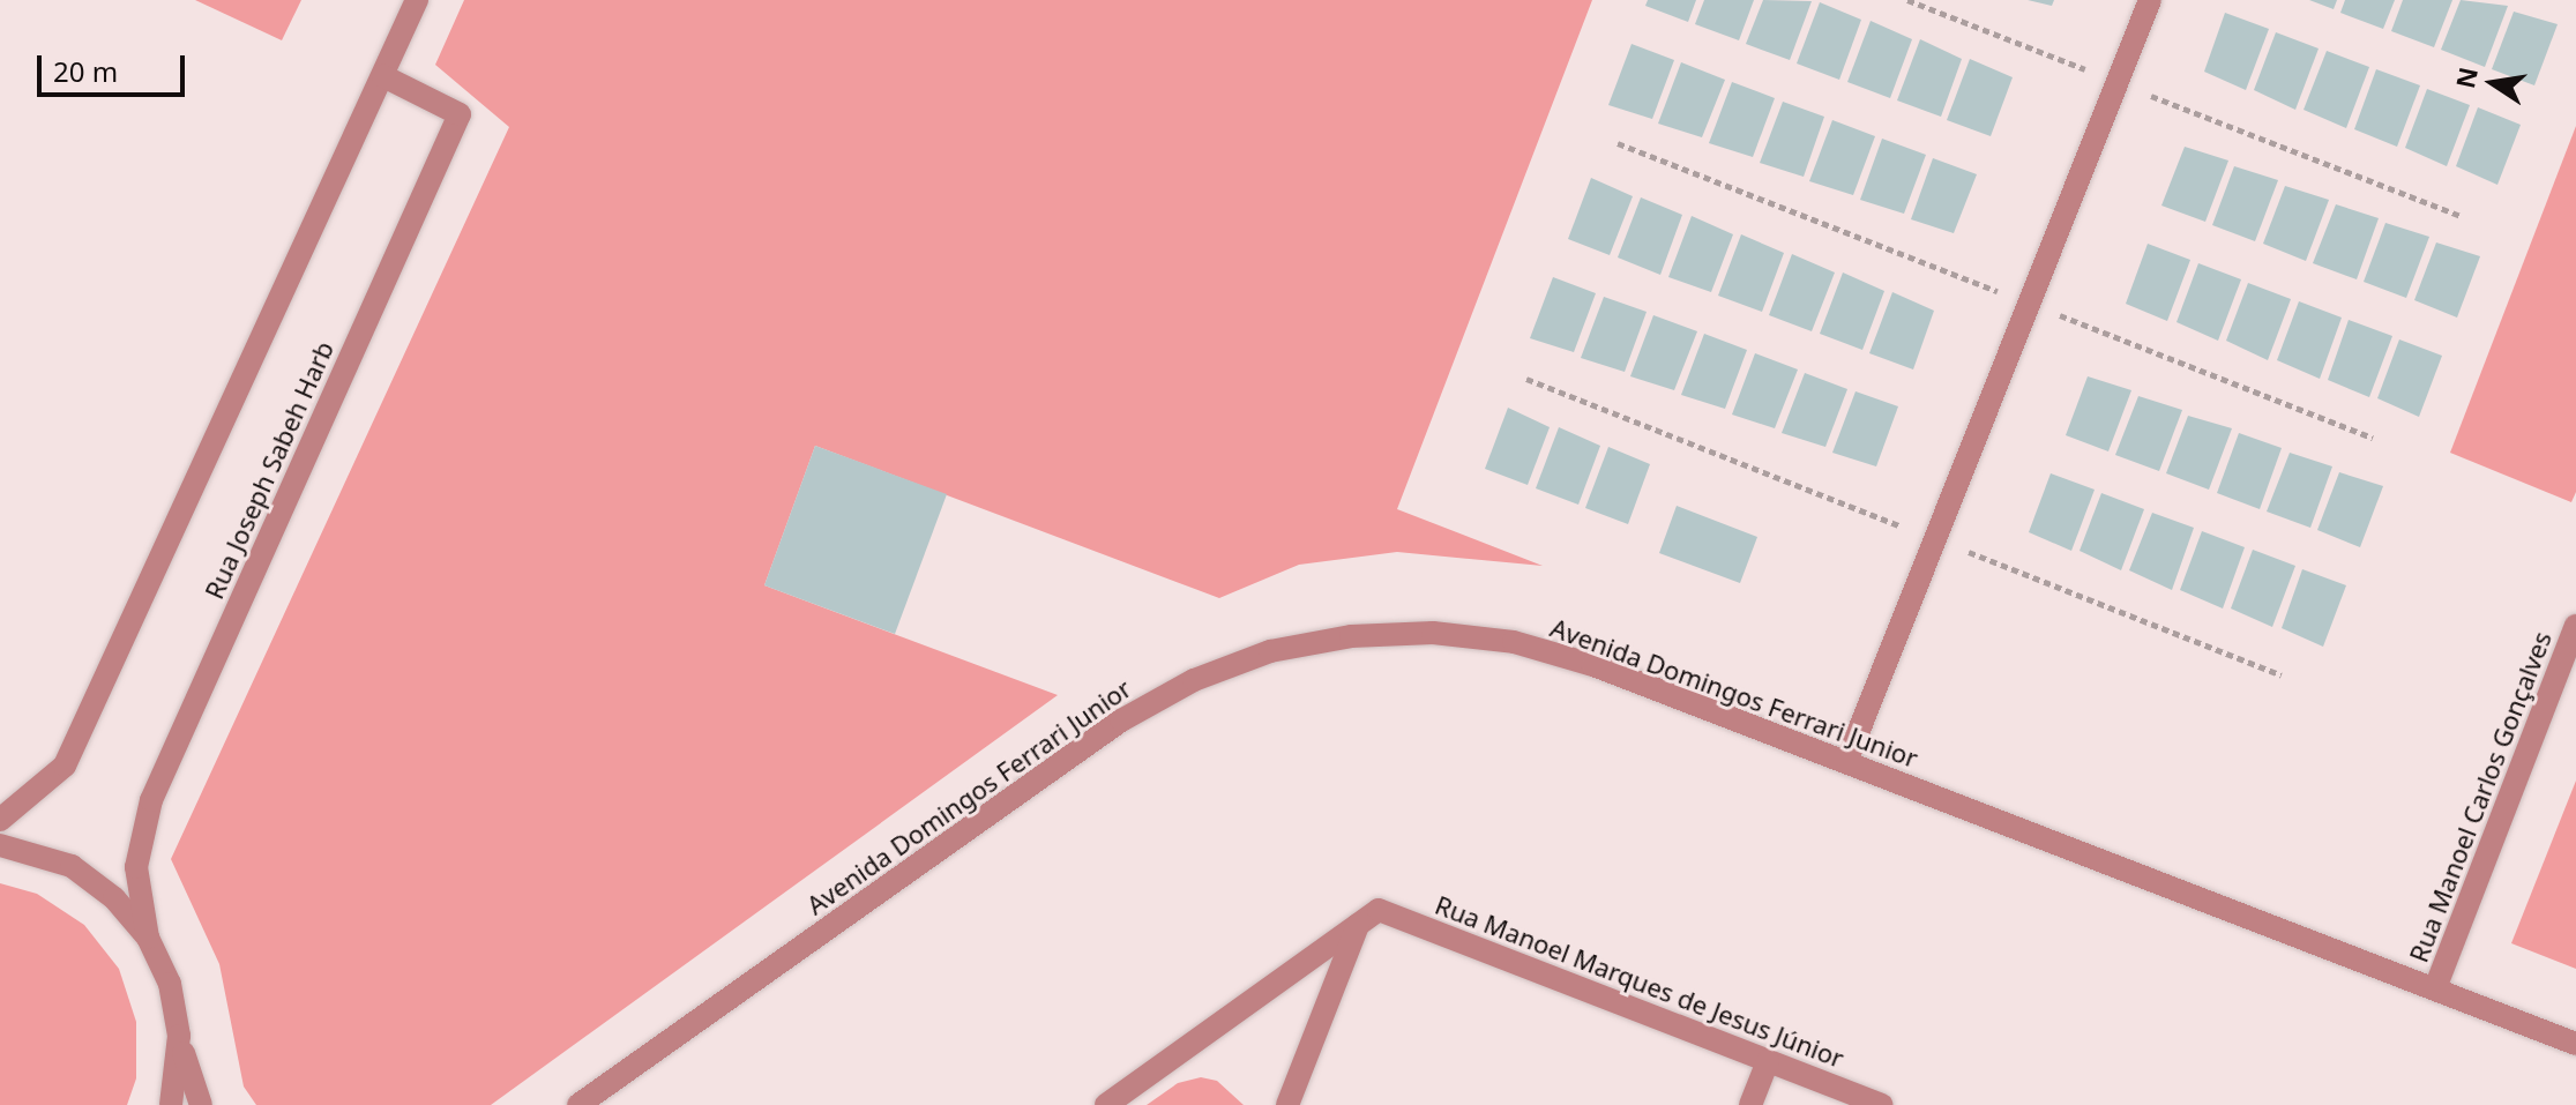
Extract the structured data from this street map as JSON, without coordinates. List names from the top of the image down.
{
  "streets": {
    "street": [
      "Rua Joseph Sabeh Harb",
      "Avenida Domingos Ferrari Junior",
      "Rua Manoel Carlos Gonçalves",
      "Rua Manoel Marques de Jesus Júnior"
    ]
  },
  "crossings": [
    ["Avenida Domingos Ferrari Junior", "Rua Manoel Carlos Gonçalves"]
  ],
  "scale_bar": "20 m",
  "north": "left"
}
